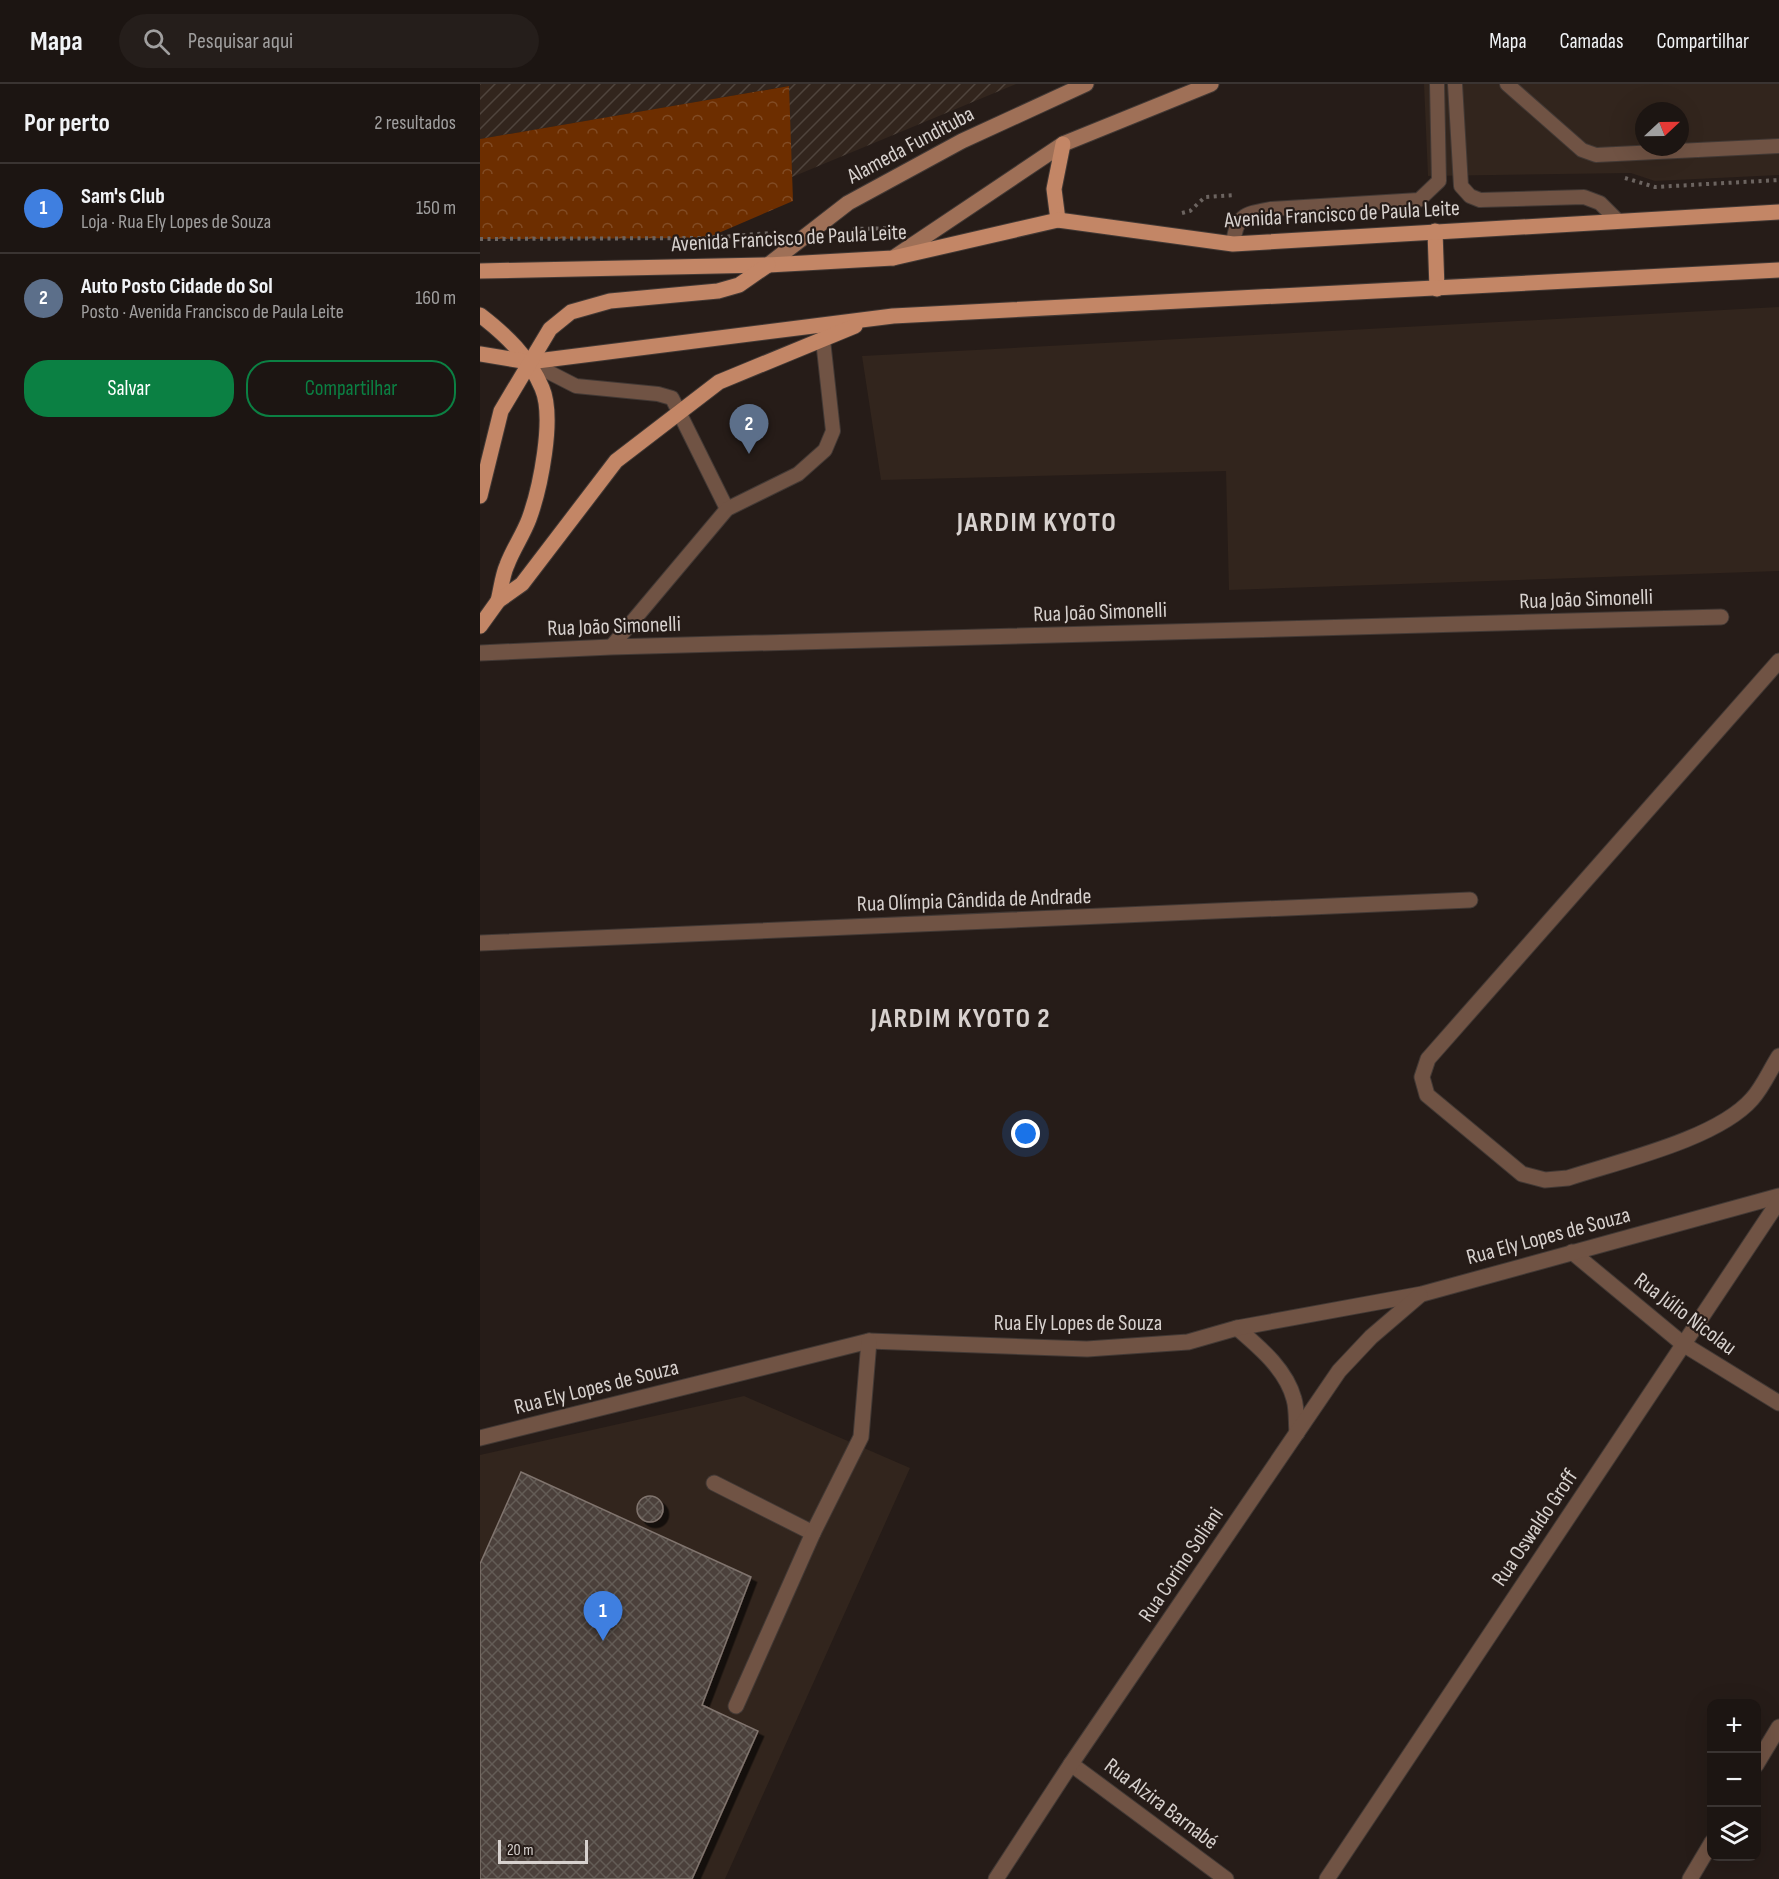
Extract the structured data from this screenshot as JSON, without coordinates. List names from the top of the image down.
{
  "streets": {
    "main road": ["Alameda Fundituba", "Avenida Francisco de Paula Leite"],
    "street": [
      "Rua João Simonelli",
      "Rua Olímpia Cândida de Andrade",
      "Rua Ely Lopes de Souza",
      "Rua Júlio Nicolau",
      "Rua Oswaldo Groff",
      "Rua Corino Soliani",
      "Rua Alzira Barnabé"
    ]
  },
  "crossings": [
    ["Alameda Fundituba", "Avenida Francisco de Paula Leite"],
    ["Rua Ely Lopes de Souza", "Rua Júlio Nicolau"],
    ["Rua Ely Lopes de Souza", "Rua Corino Soliani"],
    ["Rua Júlio Nicolau", "Rua Oswaldo Groff"],
    ["Rua Corino Soliani", "Rua Alzira Barnabé"]
  ],
  "districts": ["JARDIM KYOTO", "JARDIM KYOTO 2"],
  "scale_bar": "20 m",
  "north": "right",
  "page": {
    "header": "Mapa",
    "search": "Pesquisar aqui",
    "nav": ["Mapa", "Camadas", "Compartilhar"],
    "heading": ["Por perto", "2 resultados"],
    "list": [
      {
        "mark": "1",
        "name": "Sam's Club",
        "note": "Loja · Rua Ely Lopes de Souza",
        "value": "150 m"
      },
      {
        "mark": "2",
        "name": "Auto Posto Cidade do Sol",
        "note": "Posto · Avenida Francisco de Paula Leite",
        "value": "160 m"
      }
    ],
    "buttons": ["Salvar", "Compartilhar"],
    "pins": ["2", "1"],
    "map_buttons": ["+", "−"],
    "scale": "20 m"
  }
}
